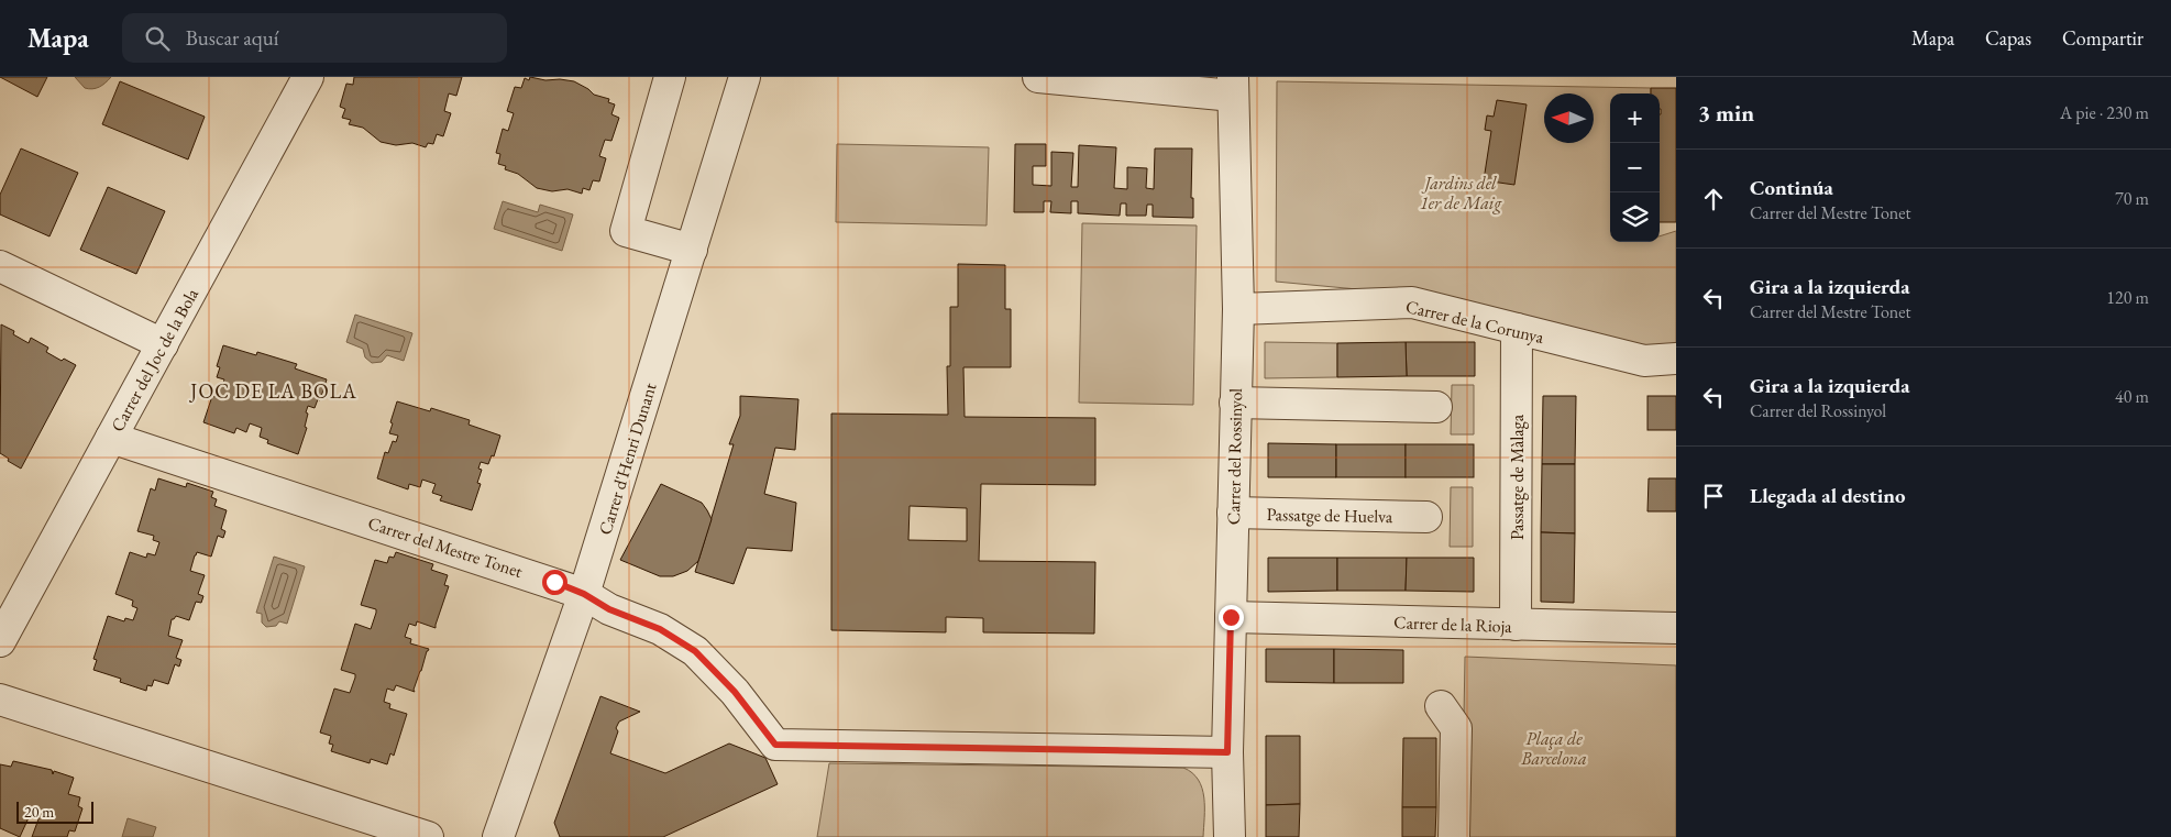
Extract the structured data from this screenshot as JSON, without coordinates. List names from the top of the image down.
{
  "streets": {
    "street": [
      "Carrer de la Corunya",
      "Carrer del Joc de la Bola",
      "Carrer del Rossinyol",
      "Carrer d'Henri Dunant",
      "Passatge de Màlaga",
      "Passatge de Huelva",
      "Carrer del Mestre Tonet",
      "Carrer de la Rioja"
    ]
  },
  "crossings": [
    ["Carrer de la Corunya", "Carrer del Rossinyol"],
    ["Carrer de la Corunya", "Passatge de Màlaga"],
    ["Carrer del Joc de la Bola", "Carrer del Mestre Tonet"],
    ["Carrer del Rossinyol", "Passatge de Huelva"],
    ["Carrer del Rossinyol", "Carrer del Mestre Tonet"],
    ["Carrer del Rossinyol", "Carrer de la Rioja"],
    ["Carrer d'Henri Dunant", "Carrer del Mestre Tonet"],
    ["Passatge de Màlaga", "Carrer de la Rioja"]
  ],
  "districts": ["JOC DE LA BOLA"],
  "parks": ["Jardins del 1er de Maig", "Plaça de Barcelona"],
  "scale_bar": "20 m",
  "north": "left",
  "page": {
    "header": "Mapa",
    "search": "Buscar aquí",
    "nav": ["Mapa", "Capas", "Compartir"],
    "heading": ["3 min", "A pie · 230 m"],
    "map_buttons": ["+", "−"],
    "list": [
      ["Continúa", "Carrer del Mestre Tonet", "70 m"],
      ["Gira a la izquierda", "Carrer del Mestre Tonet", "120 m"],
      ["Gira a la izquierda", "Carrer del Rossinyol", "40 m"],
      "Llegada al destino"
    ],
    "scale": "20 m"
  }
}
